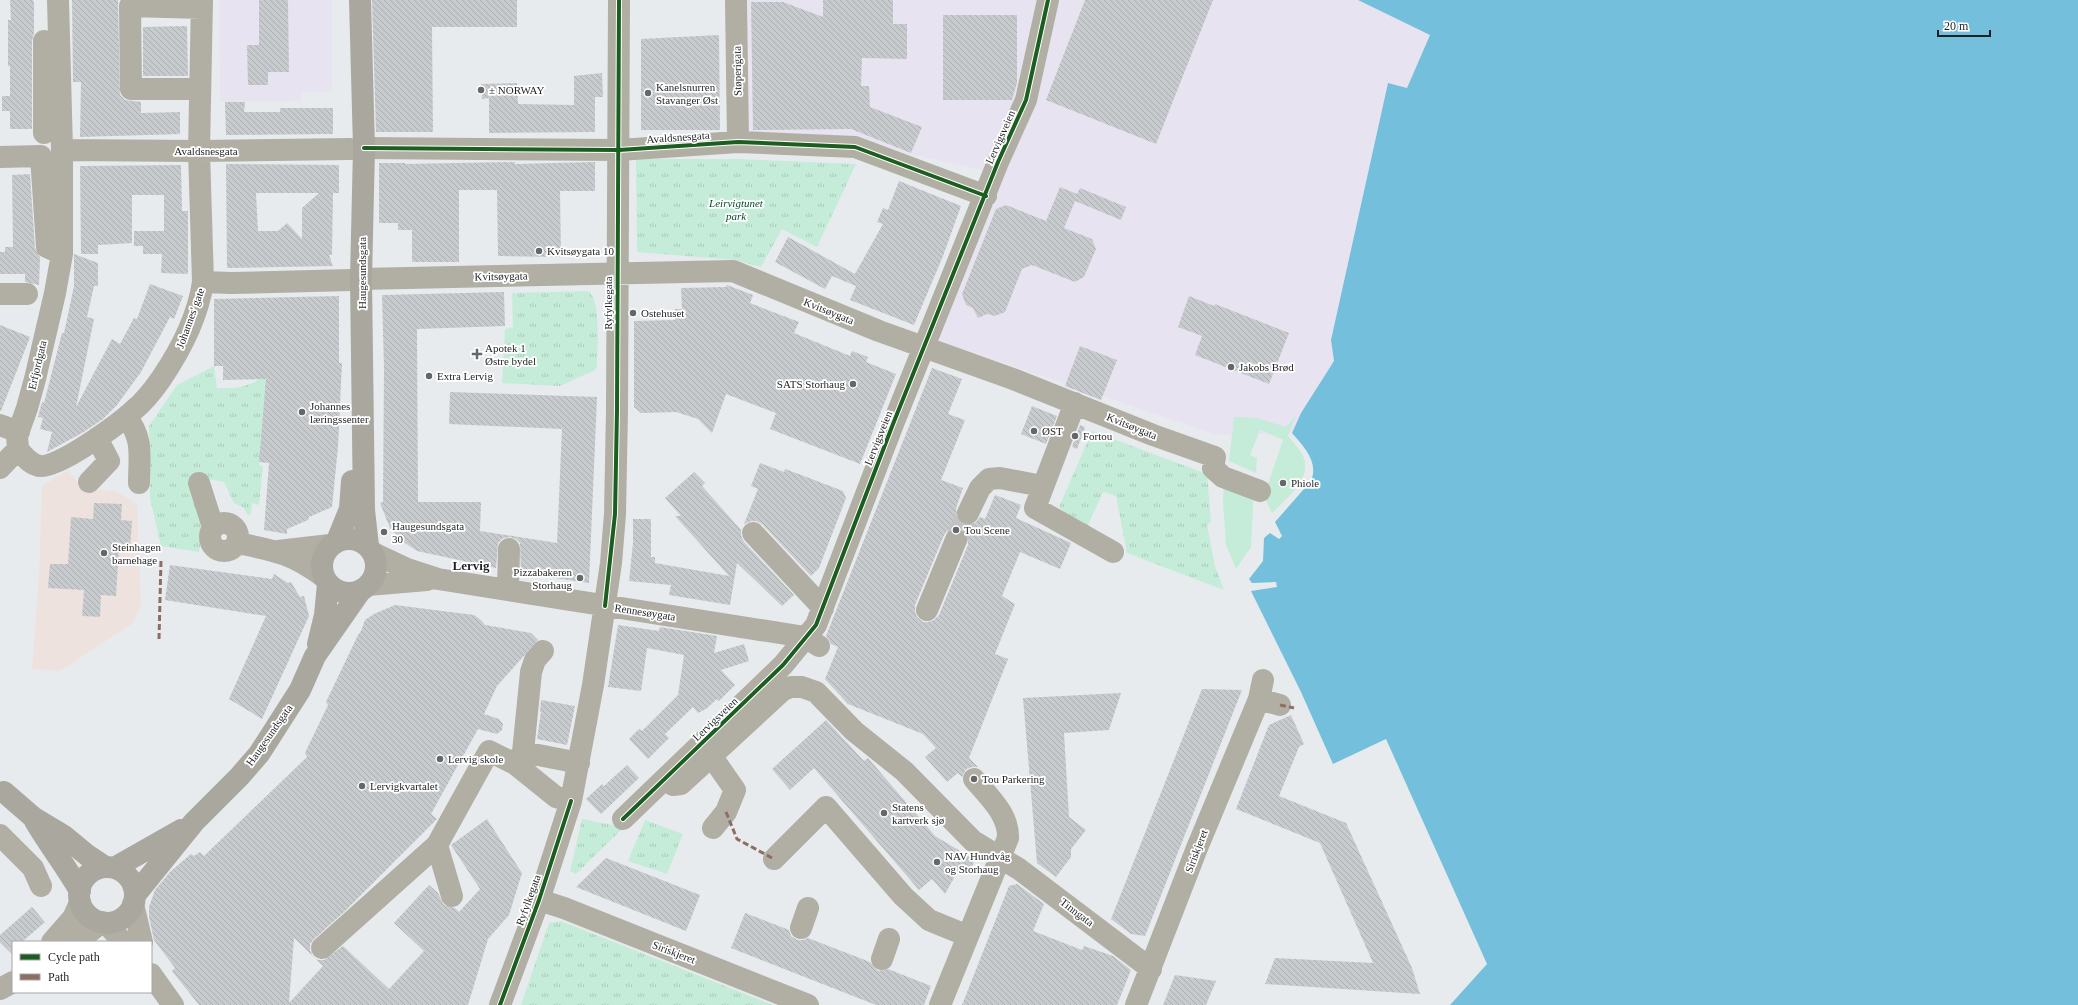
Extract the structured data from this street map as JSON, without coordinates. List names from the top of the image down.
{
  "streets": {
    "main road": ["Haugesundsgata"],
    "street": [
      "Støperigata",
      "Avaldsnesgata",
      "Lervigsveien",
      "Kvitsøygata",
      "Ryfylkegata",
      "Johannes' gate",
      "Erfjordgata",
      "Rennesøygata",
      "Siriskjeret",
      "Tinngata"
    ]
  },
  "crossings": [
    ["Støperigata", "Avaldsnesgata"],
    ["Avaldsnesgata", "Lervigsveien"],
    ["Avaldsnesgata", "Haugesundsgata"],
    ["Avaldsnesgata", "Ryfylkegata"],
    ["Avaldsnesgata", "Johannes' gate"],
    ["Avaldsnesgata", "Erfjordgata"],
    ["Lervigsveien", "Kvitsøygata"],
    ["Lervigsveien", "Rennesøygata"],
    ["Lervigsveien", "Tinngata"],
    ["Haugesundsgata", "Kvitsøygata"],
    ["Haugesundsgata", "Rennesøygata"],
    ["Kvitsøygata", "Ryfylkegata"],
    ["Kvitsøygata", "Johannes' gate"],
    ["Ryfylkegata", "Rennesøygata"],
    ["Ryfylkegata", "Siriskjeret"],
    ["Johannes' gate", "Erfjordgata"],
    ["Siriskjeret", "Tinngata"]
  ],
  "districts": ["Lervig"],
  "parks": ["Leirvigtunet park"],
  "places": {
    "other": [
      "± NORWAY",
      "Kanelsnurren Stavanger Øst",
      "Kvitsøygata 10",
      "Ostehuset",
      "Jakobs Brød",
      "Extra Lervig",
      "SATS Storhaug",
      "Johannes læringssenter",
      "ØST",
      "Fortou",
      "Phiole",
      "Tou Scene",
      "Haugesundsgata 30",
      "Steinhagen barnehage",
      "Pizzabakeren Storhaug",
      "Lervig skole",
      "Tou Parkering",
      "Lervigkvartalet",
      "Statens kartverk sjø",
      "NAV Hundvåg og Storhaug"
    ],
    "health": ["Apotek 1 Østre bydel"]
  },
  "legend": ["Cycle path", "Path"],
  "scale_bar": "20 m"
}
